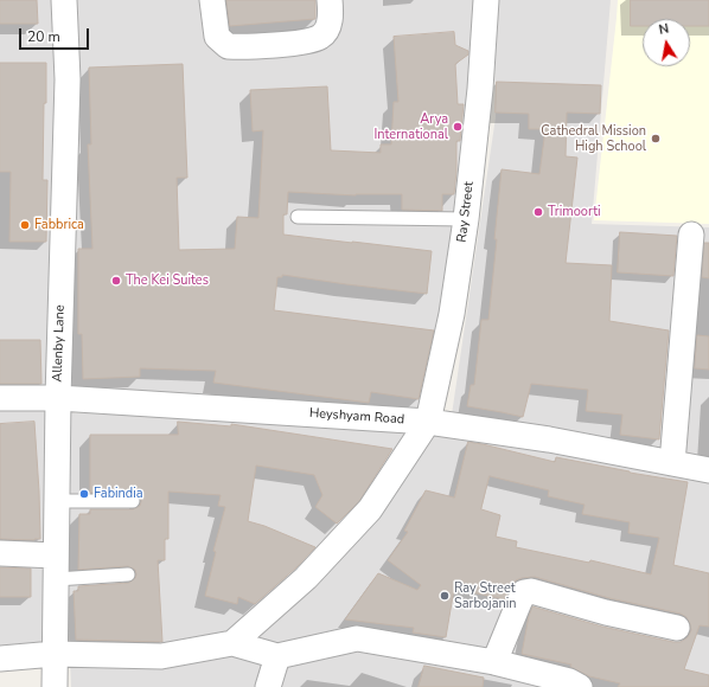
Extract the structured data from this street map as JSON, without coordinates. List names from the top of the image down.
{
  "streets": {
    "street": ["Ray Street", "Allenby Lane", "Heyshyam Road"]
  },
  "crossings": [
    ["Ray Street", "Heyshyam Road"],
    ["Allenby Lane", "Heyshyam Road"]
  ],
  "places": [
    "Arya International",
    "Cathedral Mission High School",
    "Trimoorti",
    "Fabbrica",
    "The Kei Suites",
    "Fabindia",
    "Ray Street Sarbojanin"
  ],
  "scale_bar": "20 m",
  "north": "top"
}
